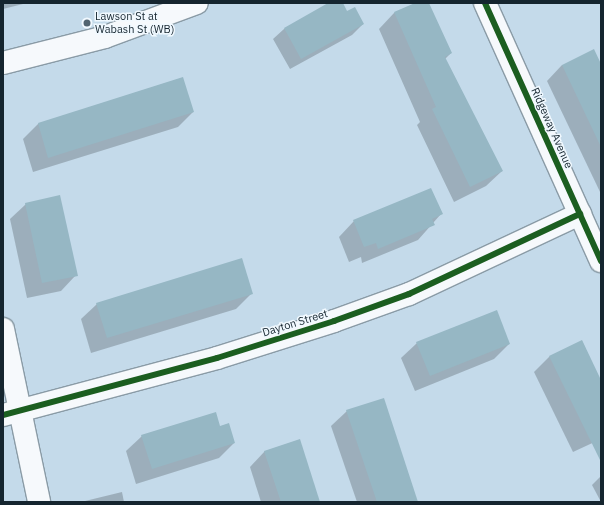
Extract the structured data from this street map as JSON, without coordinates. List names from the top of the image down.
{
  "streets": {
    "street": ["Ridgeway Avenue", "Dayton Street"]
  },
  "crossings": [
    ["Ridgeway Avenue", "Dayton Street"]
  ],
  "places": ["Lawson St at Wabash St (WB)"]
}
